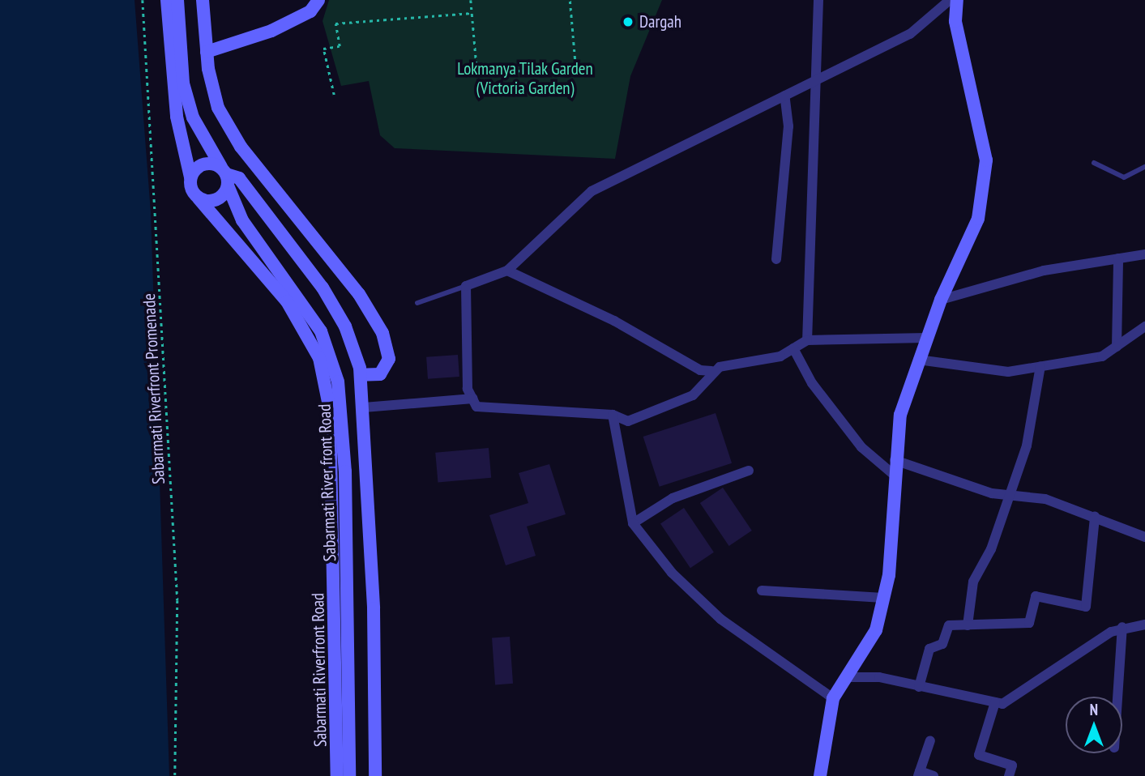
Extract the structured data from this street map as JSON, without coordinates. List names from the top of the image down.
{
  "streets": {
    "main road": ["Sabarmati River front Road", "Sabarmati Riverfront Road"],
    "path": ["Sabarmati Riverfront Promenade"]
  },
  "parks": ["Lokmanya Tilak Garden (Victoria Garden)"],
  "places": ["Dargah"],
  "north": "top"
}
